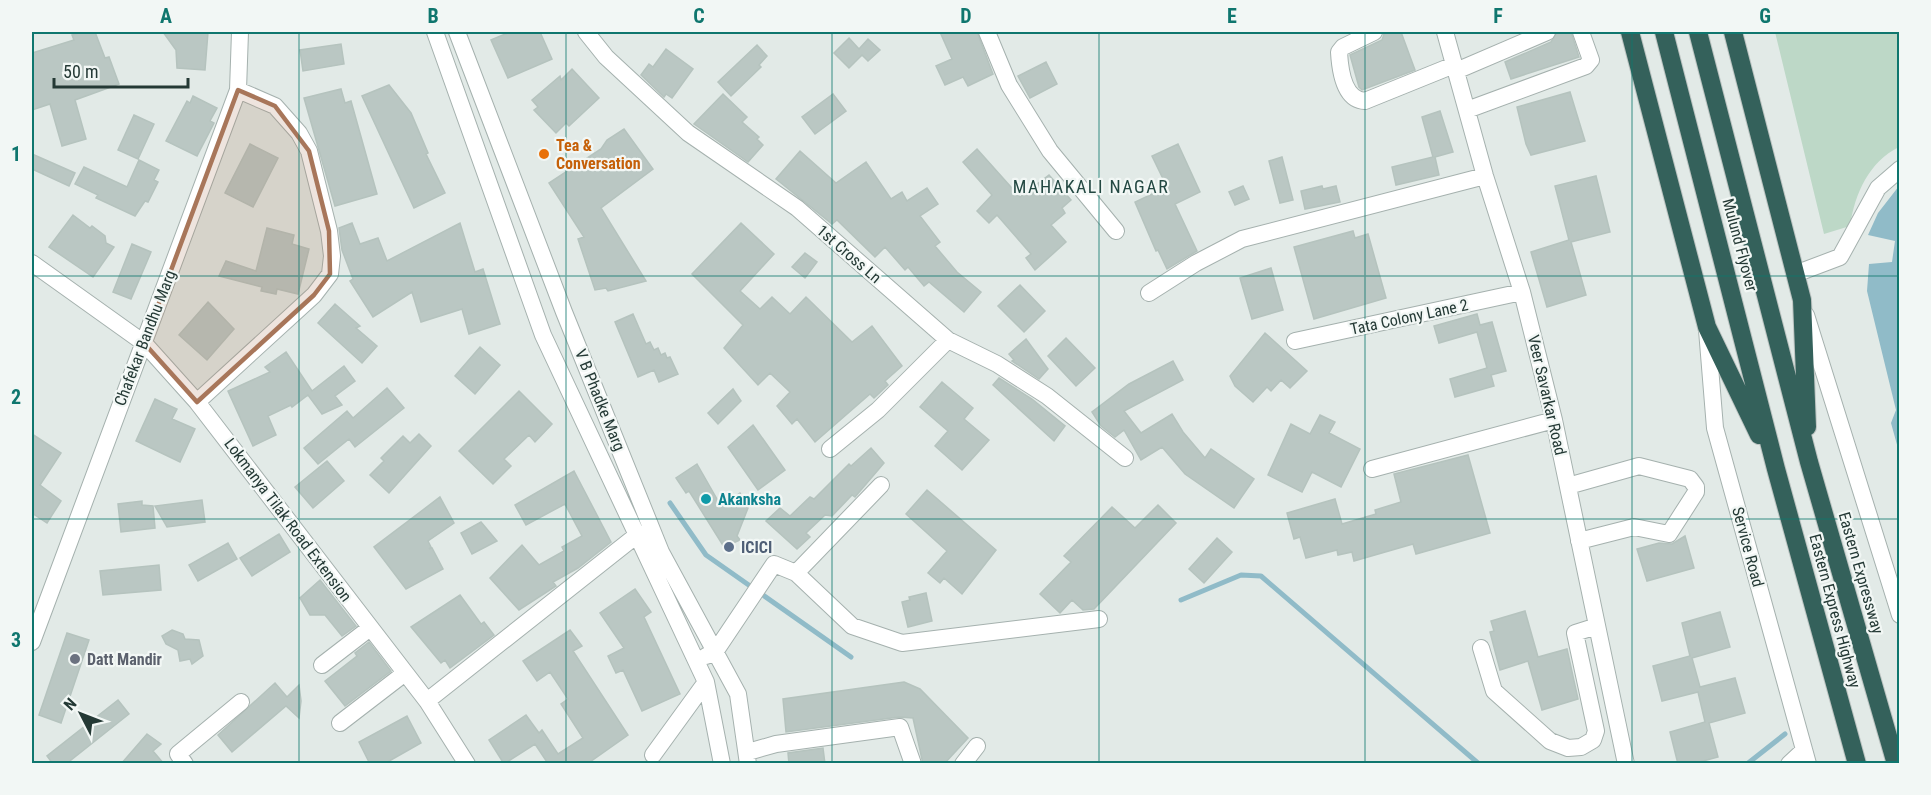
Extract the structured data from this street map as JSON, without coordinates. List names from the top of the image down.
{
  "streets": {
    "highway": ["Mulund Flyover", "Eastern Expressway", "Eastern Express Highway"],
    "street": [
      "1st Cross Ln",
      "Tata Colony Lane 2",
      "Chafekar Bandhu Marg",
      "Veer Savarkar Road",
      "V B Phadke Marg",
      "Lokmanya Tilak Road Extension",
      "Service Road"
    ]
  },
  "crossings": [
    ["Mulund Flyover", "Eastern Expressway"],
    ["Mulund Flyover", "Eastern Express Highway"],
    ["Tata Colony Lane 2", "Veer Savarkar Road"],
    ["Chafekar Bandhu Marg", "Lokmanya Tilak Road Extension"]
  ],
  "districts": ["MAHAKALI NAGAR"],
  "places": [
    "Tea & Conversation",
    "Akanksha",
    "ICICI",
    "Datt Mandir"
  ],
  "scale_bar": "50 m",
  "north": "top left",
  "grid": {
    "columns": [
      "A",
      "B",
      "C",
      "D",
      "E",
      "F",
      "G"
    ],
    "rows": ["1", "2", "3"]
  }
}
